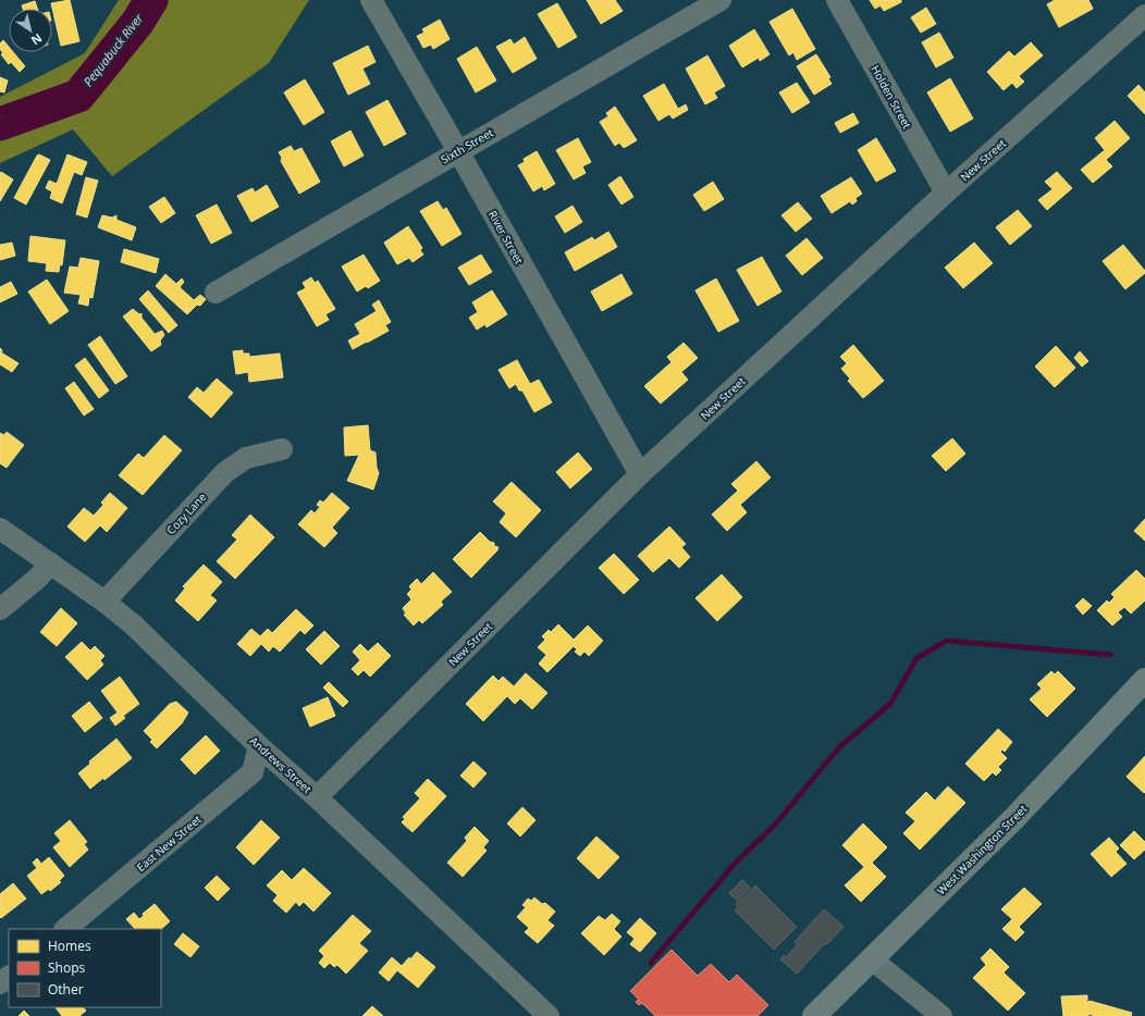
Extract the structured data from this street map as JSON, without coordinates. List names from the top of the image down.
{
  "streets": {
    "main road": ["West Washington Street"],
    "street": [
      "Holden Street",
      "Sixth Street",
      "New Street",
      "River Street",
      "Cozy Lane",
      "Andrews Street",
      "East New Street"
    ]
  },
  "crossings": [
    ["Holden Street", "New Street"],
    ["Sixth Street", "River Street"],
    ["New Street", "River Street"],
    ["New Street", "Andrews Street"],
    ["Cozy Lane", "Andrews Street"],
    ["Andrews Street", "East New Street"]
  ],
  "water": ["Pequabuck River"],
  "legend": ["Homes", "Shops", "Other"],
  "north": "bottom right"
}
